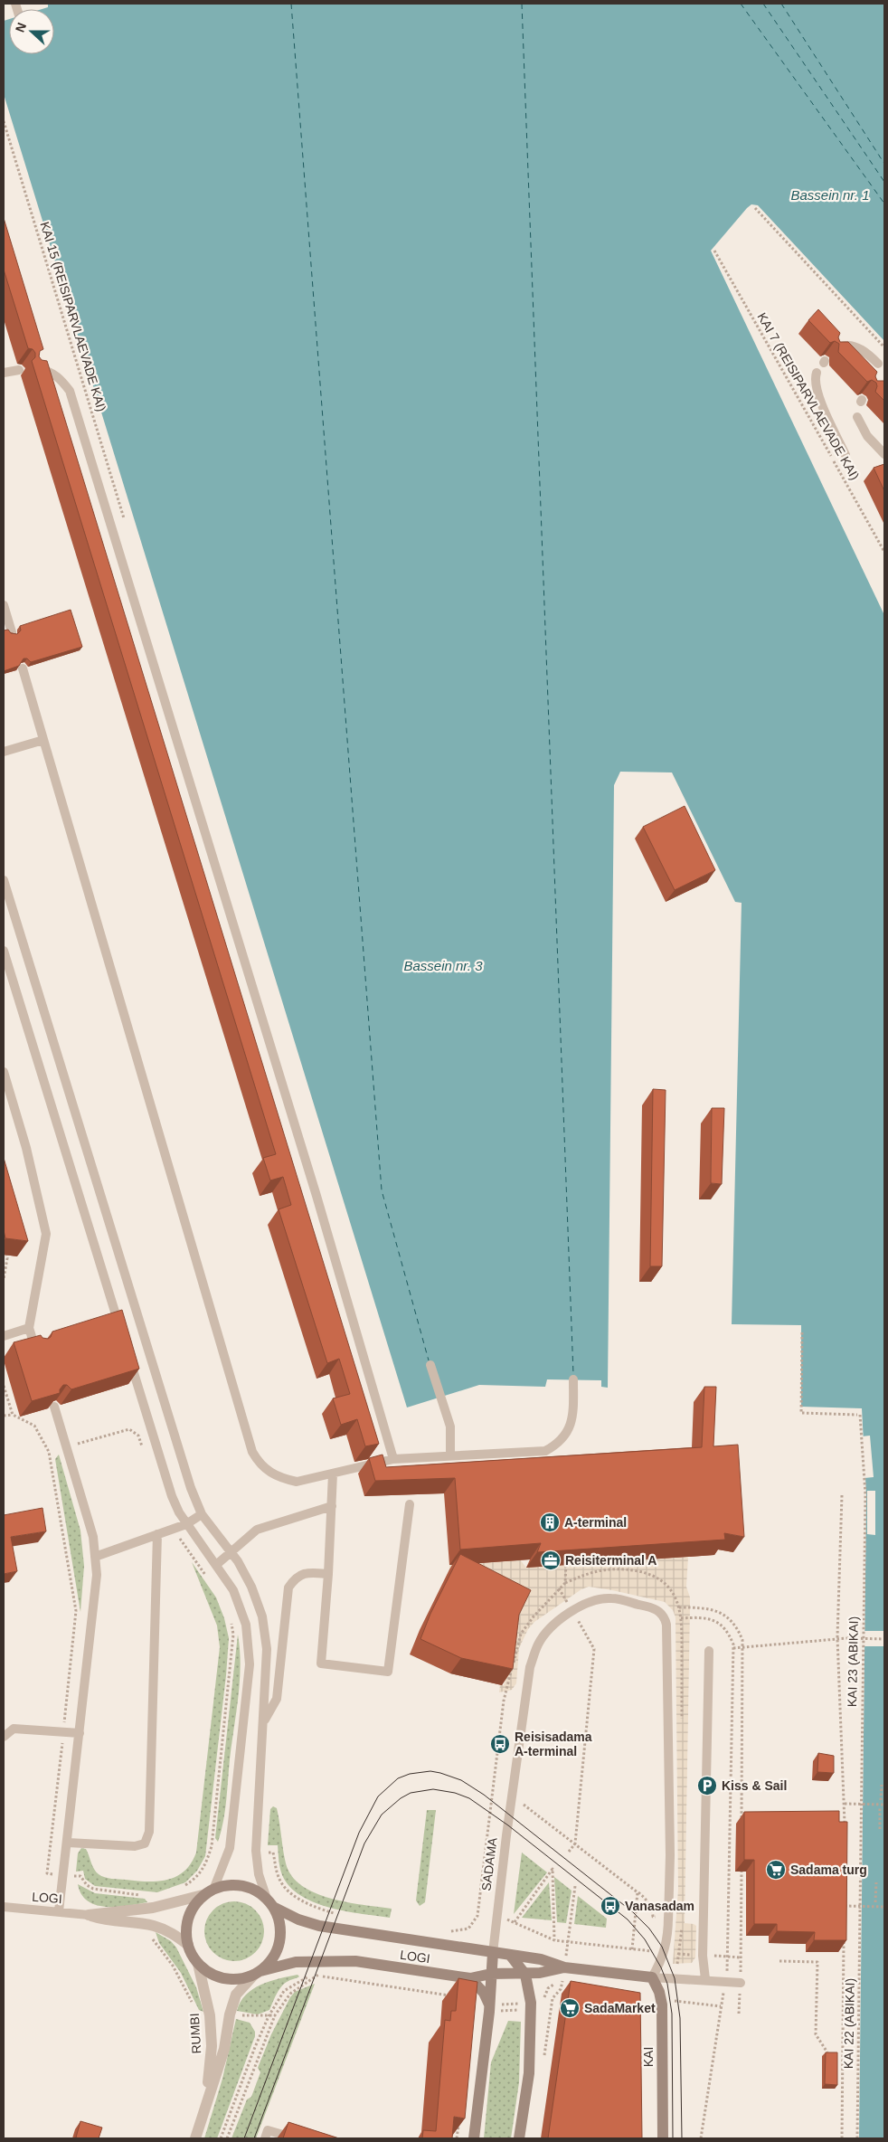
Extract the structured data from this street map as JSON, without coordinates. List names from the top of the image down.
{
  "streets": {
    "street": [
      "SADAMA",
      "LOGI",
      "RUMBI",
      "KAI"
    ],
    "path": [
      "KAI 15 (REISIPARVLAEVADE KAI)",
      "KAI 7 (REISIPARVLAEVADE KAI)",
      "KAI 23 (ABIKAI)",
      "KAI 22 (ABIKAI)"
    ]
  },
  "crossings": [
    ["KAI 23 (ABIKAI)", "KAI 22 (ABIKAI)"],
    ["SADAMA", "LOGI"],
    ["LOGI", "RUMBI"],
    ["LOGI", "KAI"]
  ],
  "water": ["Bassein nr. 1", "Bassein nr. 3"],
  "places": {
    "building": ["A-terminal"],
    "office": ["Reisiterminal A"],
    "bus stop": ["Reisisadama A-terminal", "Vanasadam"],
    "parking": ["Kiss & Sail"],
    "supermarket": ["Sadama turg", "SadaMarket"]
  },
  "north": "left"
}
